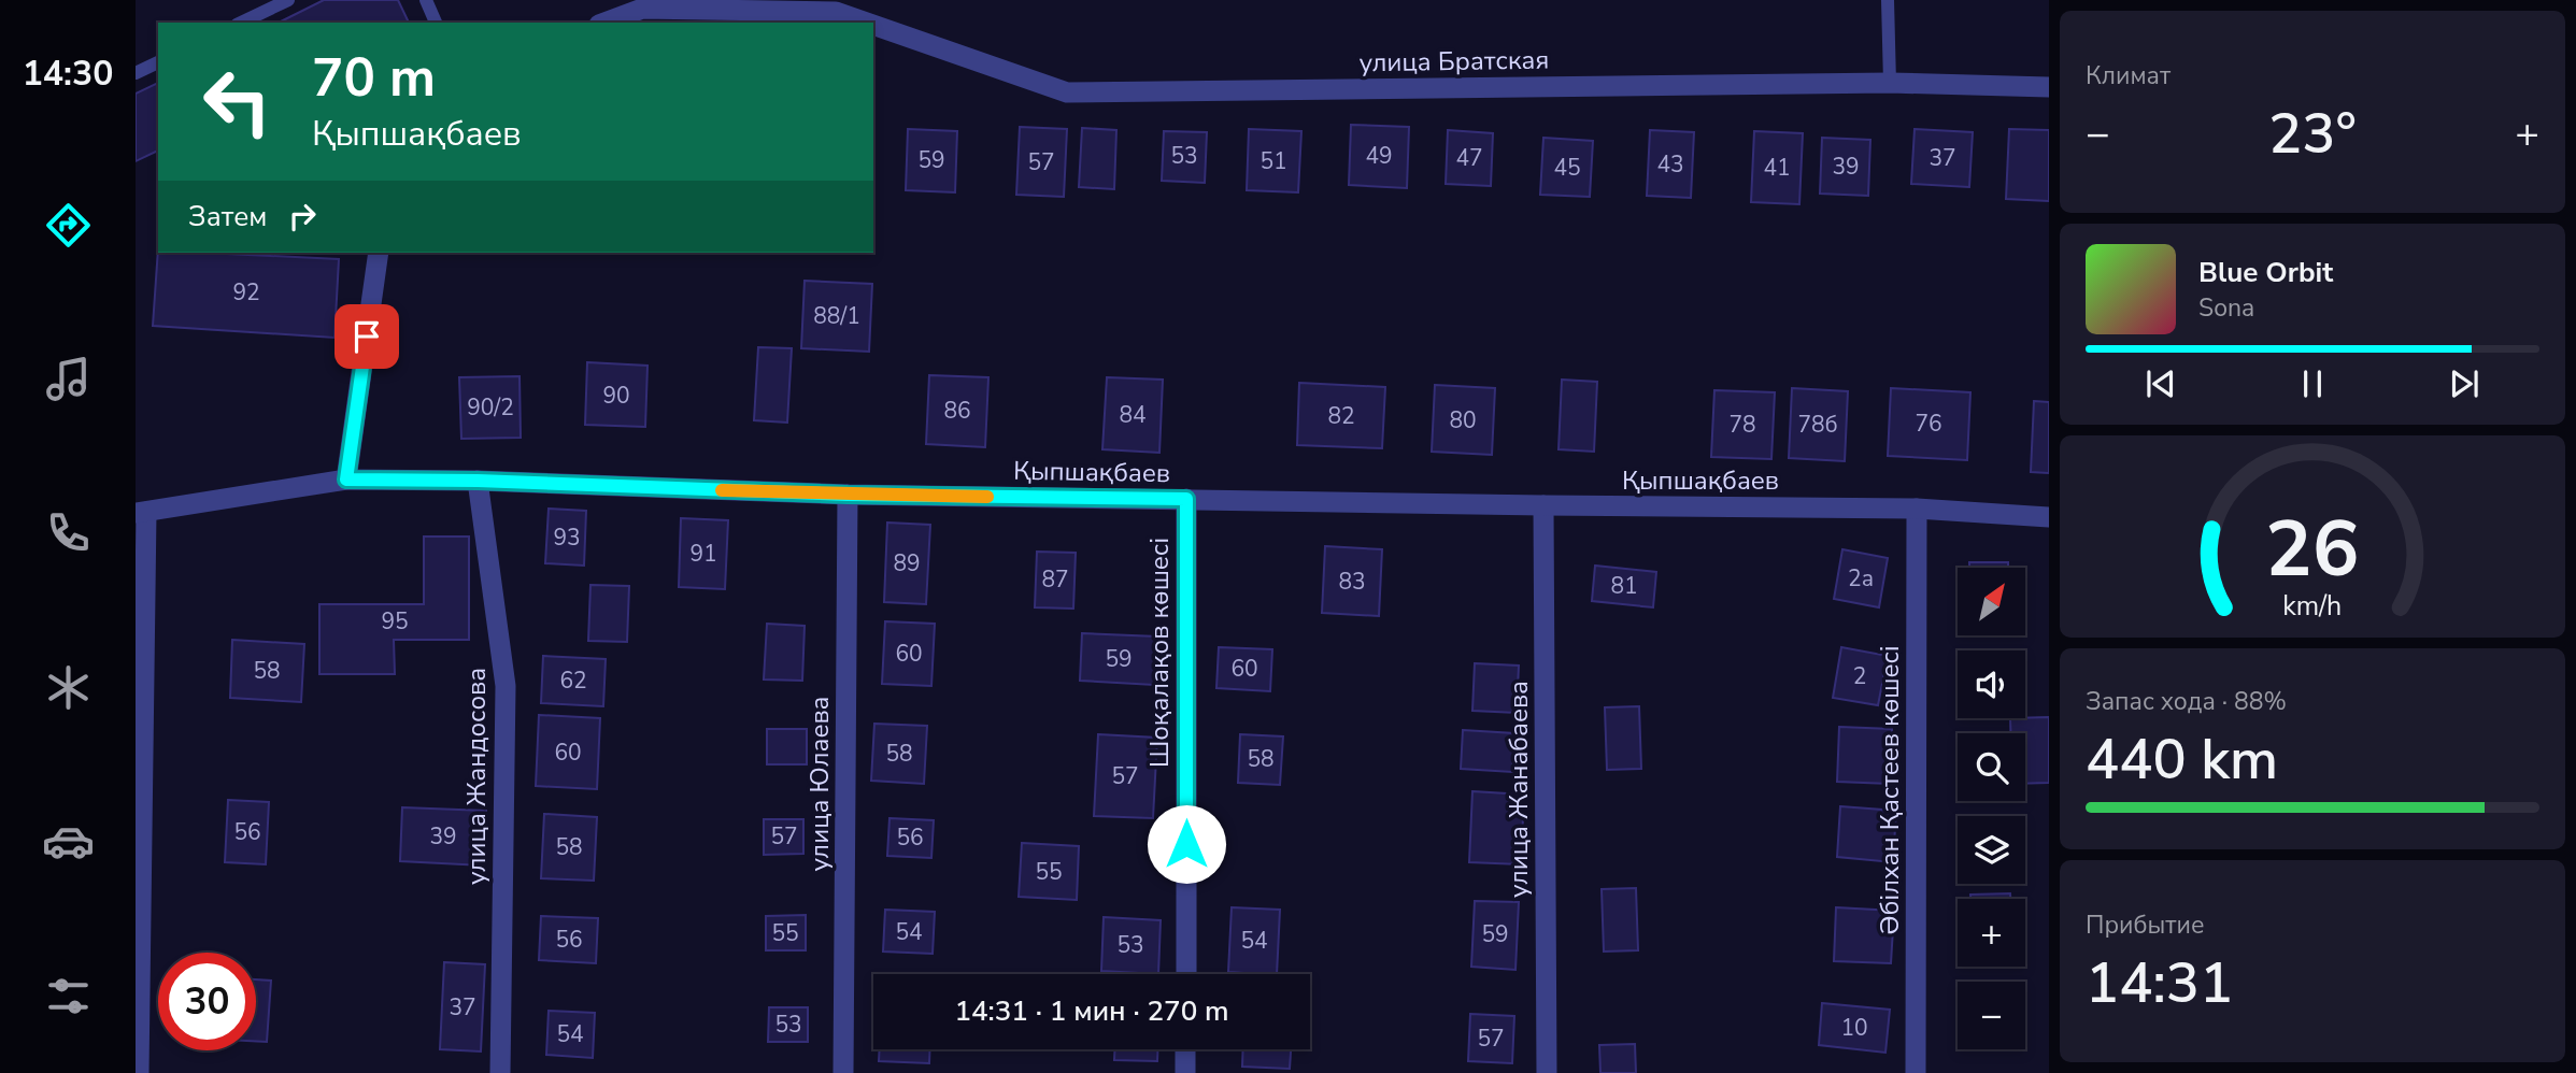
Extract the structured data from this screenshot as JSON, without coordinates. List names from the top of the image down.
{
  "streets": {
    "street": [
      "улица Братская",
      "Қыпшақбаев",
      "Шоқалақов көшесі",
      "улица Жандосова",
      "улица Юлаева",
      "улица Жанабаева",
      "Әбілхан Қастеев көшесі"
    ]
  },
  "crossings": [
    ["Қыпшақбаев", "Шоқалақов көшесі"],
    ["Қыпшақбаев", "улица Жандосова"],
    ["Қыпшақбаев", "улица Юлаева"],
    ["Қыпшақбаев", "улица Жанабаева"],
    ["Қыпшақбаев", "Әбілхан Қастеев көшесі"]
  ],
  "house_numbers": [
    "53",
    "49",
    "47",
    "37",
    "59",
    "51",
    "57",
    "43",
    "39",
    "45",
    "41",
    "92",
    "88/1",
    "90",
    "90/2",
    "86",
    "84",
    "82",
    "80",
    "76",
    "78",
    "78б",
    "93",
    "91",
    "89",
    "2а",
    "87",
    "83",
    "81",
    "95",
    "60",
    "59",
    "60",
    "58",
    "2",
    "62",
    "60",
    "58",
    "58",
    "57",
    "56",
    "39",
    "57",
    "56",
    "58",
    "55",
    "54",
    "55",
    "59",
    "56",
    "54",
    "53",
    "37",
    "53",
    "10",
    "54",
    "57"
  ],
  "north": "top right",
  "page": {
    "tabs": "14:30",
    "tile": [
      "Климат",
      ["Запас хода · 88%", "440 km"],
      ["Прибытие", "14:31"]
    ],
    "turn": ["70 m", "Қыпшақбаев"],
    "heat": ["−", "23°", "+"],
    "then": "Затем",
    "song": ["Blue Orbit", "Sona"],
    "map_buttons": ["+", "−"],
    "limit": "30",
    "trip": "14:31 · 1 мин · 270 m",
    "gauge": ["26", "km/h"]
  }
}
